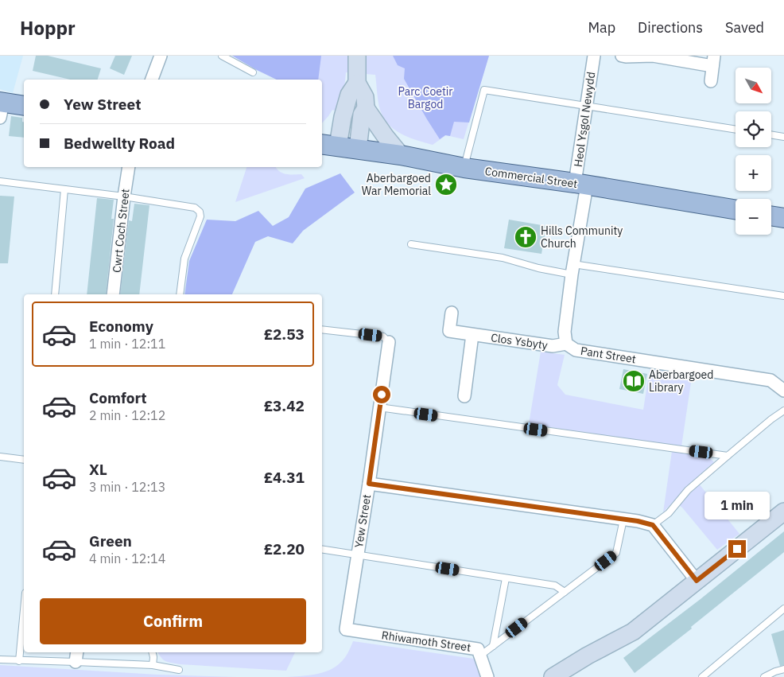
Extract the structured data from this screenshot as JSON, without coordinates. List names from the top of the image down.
{
  "streets": {
    "main road": ["Commercial Street"],
    "street": [
      "Heol Ysgol Newydd",
      "Cwrt Coch Street",
      "Clos Ysbyty",
      "Pant Street",
      "Yew Street",
      "Rhiwamoth Street"
    ]
  },
  "crossings": [
    ["Heol Ysgol Newydd", "Commercial Street"],
    ["Heol Ysgol Newydd", "Pant Street"],
    ["Commercial Street", "Pant Street"],
    ["Clos Ysbyty", "Pant Street"],
    ["Yew Street", "Rhiwamoth Street"]
  ],
  "parks": ["Parc Coetir Bargod"],
  "places": {
    "place": ["Aberbargoed War Memorial"],
    "church": ["Hills Community Church"],
    "library": ["Aberbargoed Library"]
  },
  "north": "bottom right",
  "page": {
    "header": "Hoppr",
    "nav": ["Map", "Directions", "Saved"],
    "map_buttons": ["+", "−"],
    "banner": ["Yew Street", "Bedwellty Road"],
    "list": [
      {
        "name": "Economy",
        "note": "1 min · 12:11",
        "value": "£2.53"
      },
      {
        "name": "Comfort",
        "note": "2 min · 12:12",
        "value": "£3.42"
      },
      {
        "name": "XL",
        "note": "3 min · 12:13",
        "value": "£4.31"
      },
      {
        "name": "Green",
        "note": "4 min · 12:14",
        "value": "£2.20"
      }
    ],
    "bubble": "1 min",
    "buttons": "Confirm"
  }
}
